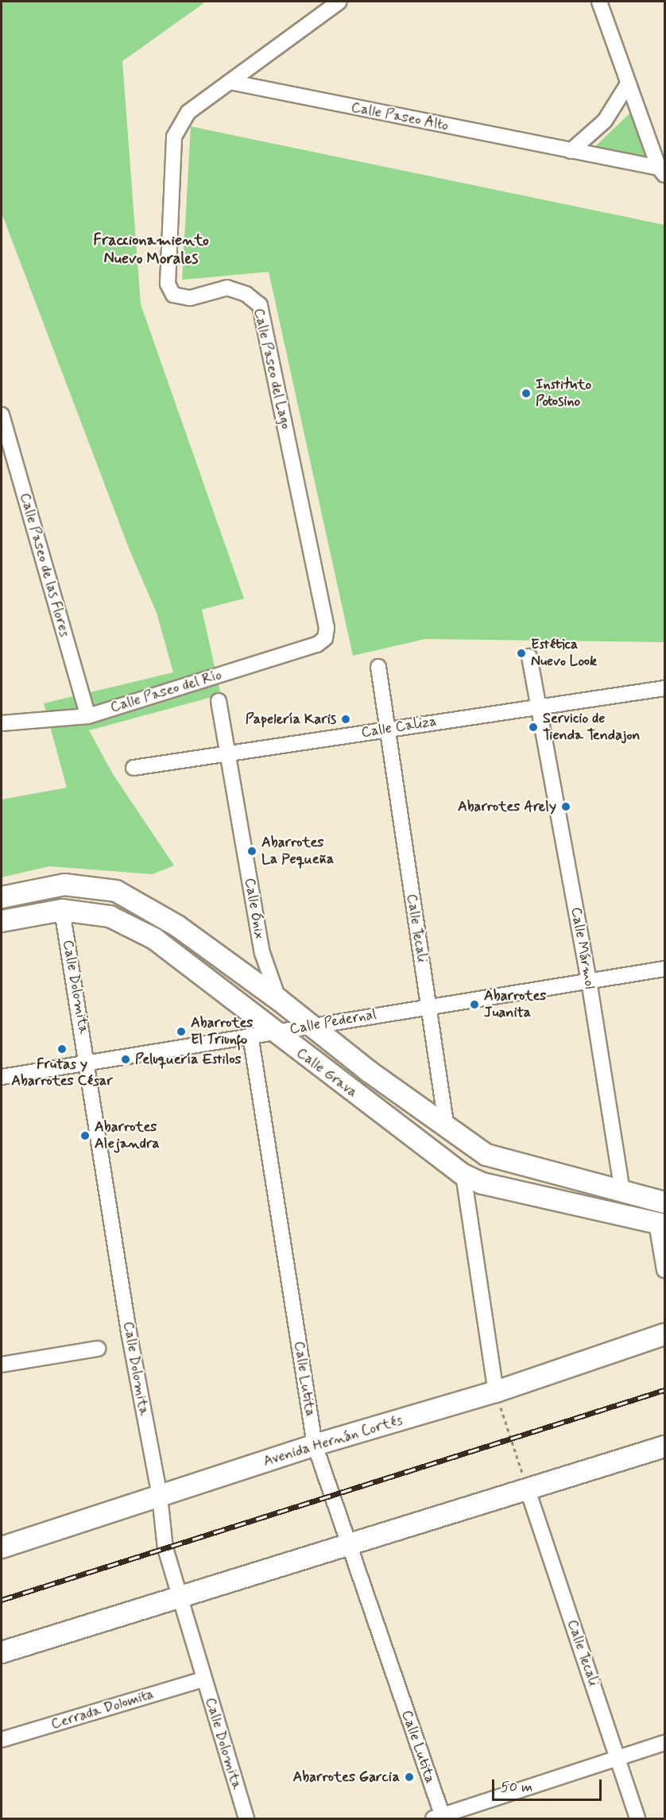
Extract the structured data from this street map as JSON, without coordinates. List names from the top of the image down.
{
  "streets": {
    "main road": ["Calle Grava", "Avenida Hernán Cortés"],
    "street": [
      "Calle Paseo Alto",
      "Calle Paseo del Lago",
      "Calle Paseo de las Flores",
      "Calle Paseo del Río",
      "Calle Caliza",
      "Calle Ónix",
      "Calle Tecali",
      "Calle Mármol",
      "Calle Dolomita",
      "Calle Pedernal",
      "Calle Lutita",
      "Cerrada Dolomita"
    ]
  },
  "crossings": [
    ["Calle Paseo Alto", "Calle Paseo del Lago"],
    ["Calle Paseo del Lago", "Calle Paseo del Río"],
    ["Calle Paseo de las Flores", "Calle Paseo del Río"],
    ["Calle Caliza", "Calle Ónix"],
    ["Calle Caliza", "Calle Tecali"],
    ["Calle Caliza", "Calle Mármol"],
    ["Calle Ónix", "Calle Grava"],
    ["Calle Tecali", "Calle Pedernal"],
    ["Calle Tecali", "Calle Grava"],
    ["Calle Mármol", "Calle Pedernal"],
    ["Calle Mármol", "Calle Grava"],
    ["Calle Dolomita", "Calle Pedernal"],
    ["Calle Dolomita", "Calle Grava"],
    ["Calle Dolomita", "Avenida Hernán Cortés"],
    ["Calle Dolomita", "Cerrada Dolomita"],
    ["Calle Pedernal", "Calle Grava"],
    ["Calle Pedernal", "Calle Lutita"],
    ["Calle Lutita", "Avenida Hernán Cortés"]
  ],
  "districts": ["Fraccionamiento Nuevo Morales"],
  "places": [
    "Instituto Potosino",
    "Estética Nuevo Look",
    "Papelería Karis",
    "Servicio de Tienda Tendajon",
    "Abarrotes Arely",
    "Abarrotes La Pequeña",
    "Abarrotes Juanita",
    "Abarrotes El Triunfo",
    "Frutas y Abarrotes César",
    "Peluquería Estilos",
    "Abarrotes Alejandra",
    "Abarrotes Garcia"
  ],
  "scale_bar": "50 m"
}
